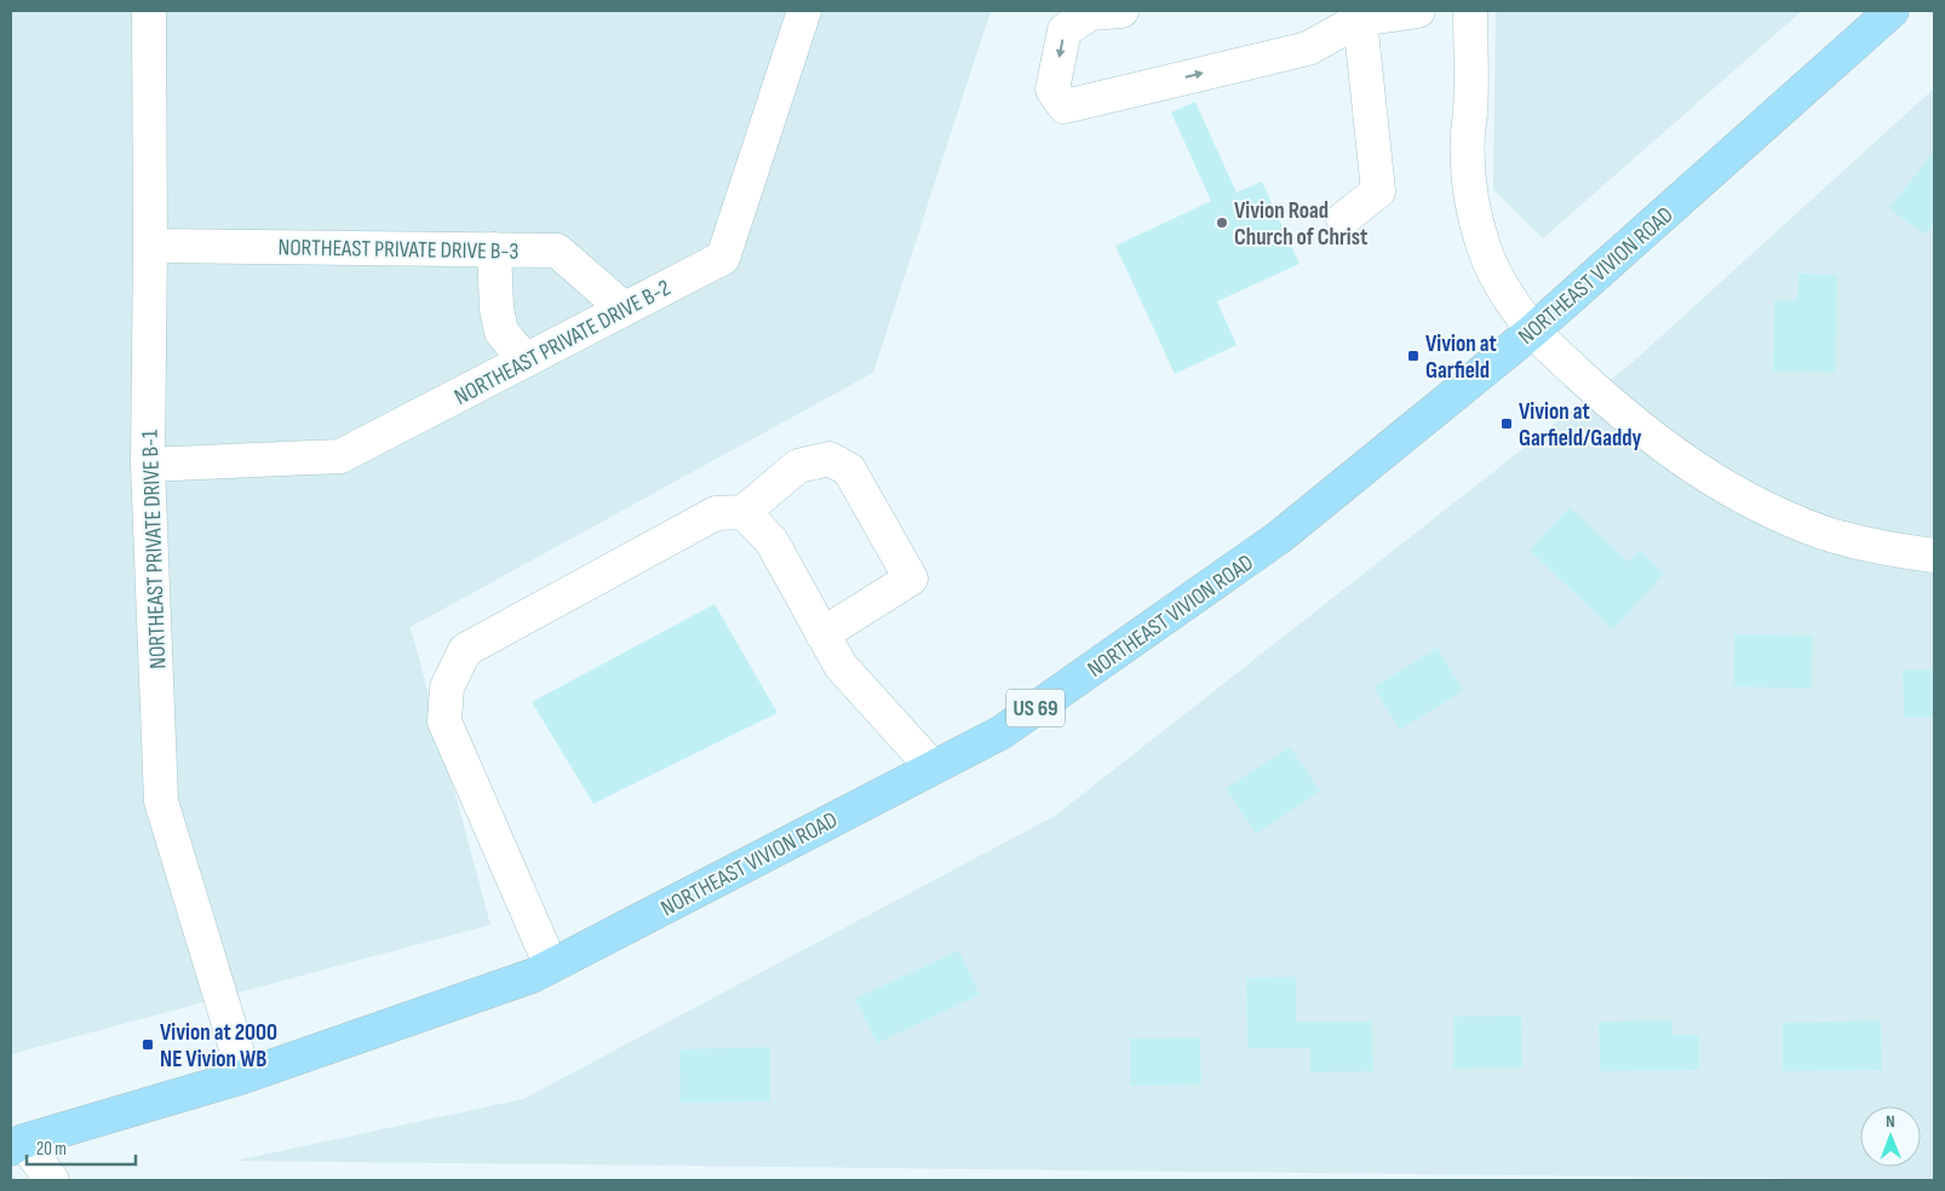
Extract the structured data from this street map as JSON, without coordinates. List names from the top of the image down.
{
  "streets": {
    "main road": ["NORTHEAST VIVION ROAD", "US 69"],
    "street": ["NORTHEAST PRIVATE DRIVE B-3", "NORTHEAST PRIVATE DRIVE B-2", "NORTHEAST PRIVATE DRIVE B-1"]
  },
  "crossings": [
    ["NORTHEAST PRIVATE DRIVE B-3", "NORTHEAST PRIVATE DRIVE B-2"],
    ["NORTHEAST PRIVATE DRIVE B-3", "NORTHEAST PRIVATE DRIVE B-1"],
    ["NORTHEAST VIVION ROAD", "NORTHEAST PRIVATE DRIVE B-1"],
    ["NORTHEAST PRIVATE DRIVE B-2", "NORTHEAST PRIVATE DRIVE B-1"]
  ],
  "places": {
    "other": ["Vivion Road Church of Christ"],
    "transit": ["Vivion at Garfield", "Vivion at Garfield/Gaddy", "Vivion at 2000 NE Vivion WB"]
  },
  "scale_bar": "20 m",
  "north": "top"
}
